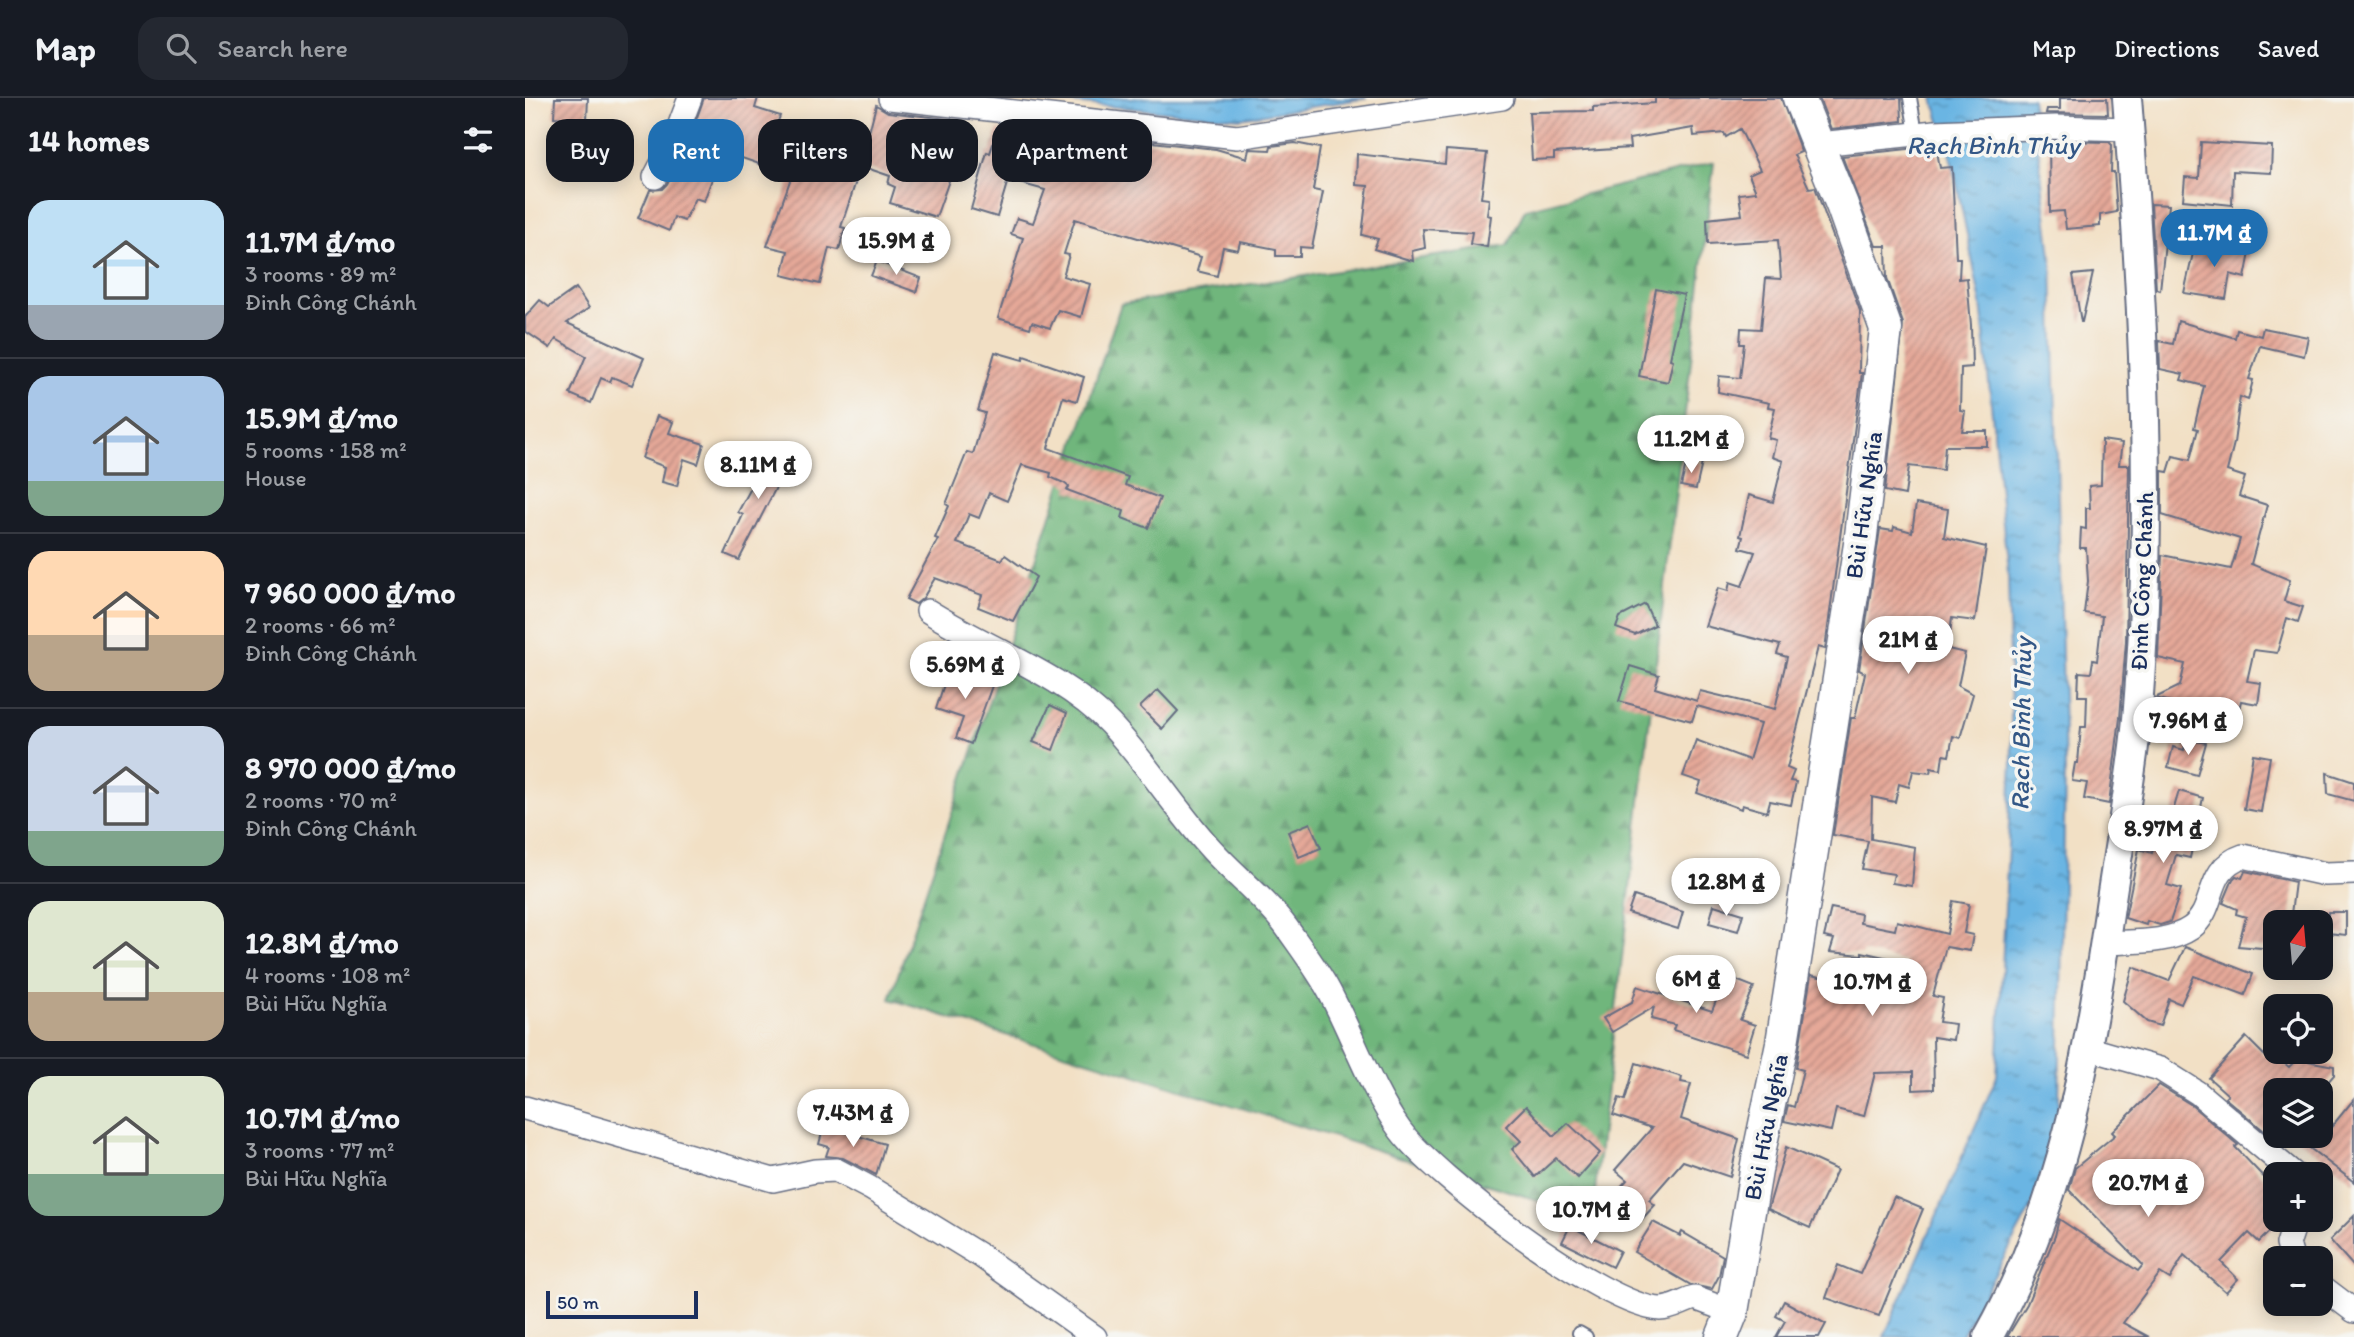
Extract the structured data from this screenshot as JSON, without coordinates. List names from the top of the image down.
{
  "streets": {
    "main road": ["Bùi Hữu Nghĩa"],
    "street": ["Đinh Công Chánh"]
  },
  "water": ["Rạch Bình Thủy"],
  "scale_bar": "50 m",
  "north": "top",
  "page": {
    "header": "Map",
    "search": "Search here",
    "nav": ["Map", "Directions", "Saved"],
    "heading": "14 homes",
    "chip": [
      "Buy",
      "Rent",
      "Filters",
      "New",
      "Apartment"
    ],
    "list": [
      {
        "name": "11.7M ₫/mo",
        "note": "3 rooms · 89 m² · Đinh Công Chánh"
      },
      {
        "name": "15.9M ₫/mo",
        "note": "5 rooms · 158 m² · House"
      },
      {
        "name": "7 960 000 ₫/mo",
        "note": "2 rooms · 66 m² · Đinh Công Chánh"
      },
      {
        "name": "8 970 000 ₫/mo",
        "note": "2 rooms · 70 m² · Đinh Công Chánh"
      },
      {
        "name": "12.8M ₫/mo",
        "note": "4 rooms · 108 m² · Bùi Hữu Nghĩa"
      },
      {
        "name": "10.7M ₫/mo",
        "note": "3 rooms · 77 m² · Bùi Hữu Nghĩa"
      }
    ],
    "price": [
      "11.7M ₫",
      "15.9M ₫",
      "11.2M ₫",
      "8.11M ₫",
      "21M ₫",
      "5.69M ₫",
      "7.96M ₫",
      "8.97M ₫",
      "12.8M ₫",
      "6M ₫",
      "10.7M ₫",
      "7.43M ₫",
      "20.7M ₫",
      "10.7M ₫"
    ],
    "map_buttons": ["+", "−"],
    "scale": "50 m"
  }
}
